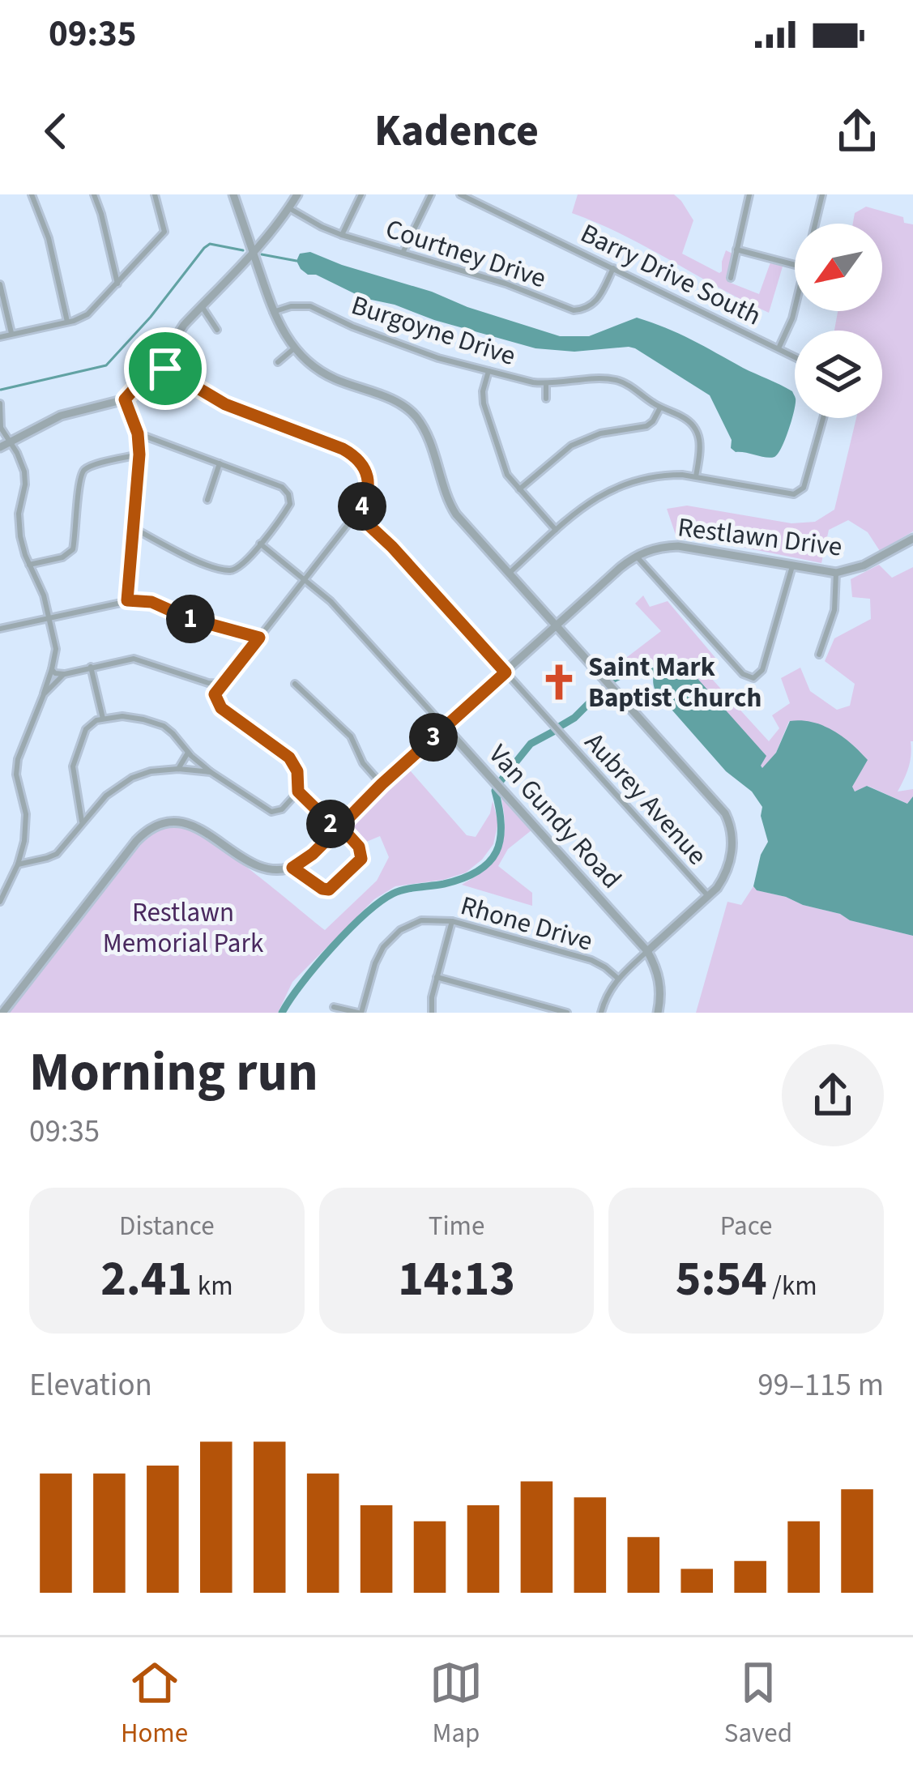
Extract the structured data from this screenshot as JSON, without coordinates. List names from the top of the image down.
{
  "streets": {
    "street": [
      "Courtney Drive",
      "Barry Drive South",
      "Burgoyne Drive",
      "Restlawn Drive",
      "Aubrey Avenue",
      "Van Gundy Road",
      "Rhone Drive"
    ]
  },
  "crossings": [
    ["Courtney Drive", "Barry Drive South"]
  ],
  "parks": ["Restlawn Memorial Park"],
  "places": {
    "church": ["Saint Mark Baptist Church"]
  },
  "north": "bottom left",
  "page": {
    "status": "09:35",
    "header": "Kadence",
    "pins": [
      "4",
      "1",
      "3",
      "2"
    ],
    "heading": ["Morning run", "09:35"],
    "stats": [
      ["Distance", "2.41 km"],
      ["Time", "14:13"],
      ["Pace", "5:54 /km"]
    ],
    "chart": ["Elevation", "99–115 m"],
    "tabs": ["Home", "Map", "Saved"]
  }
}
